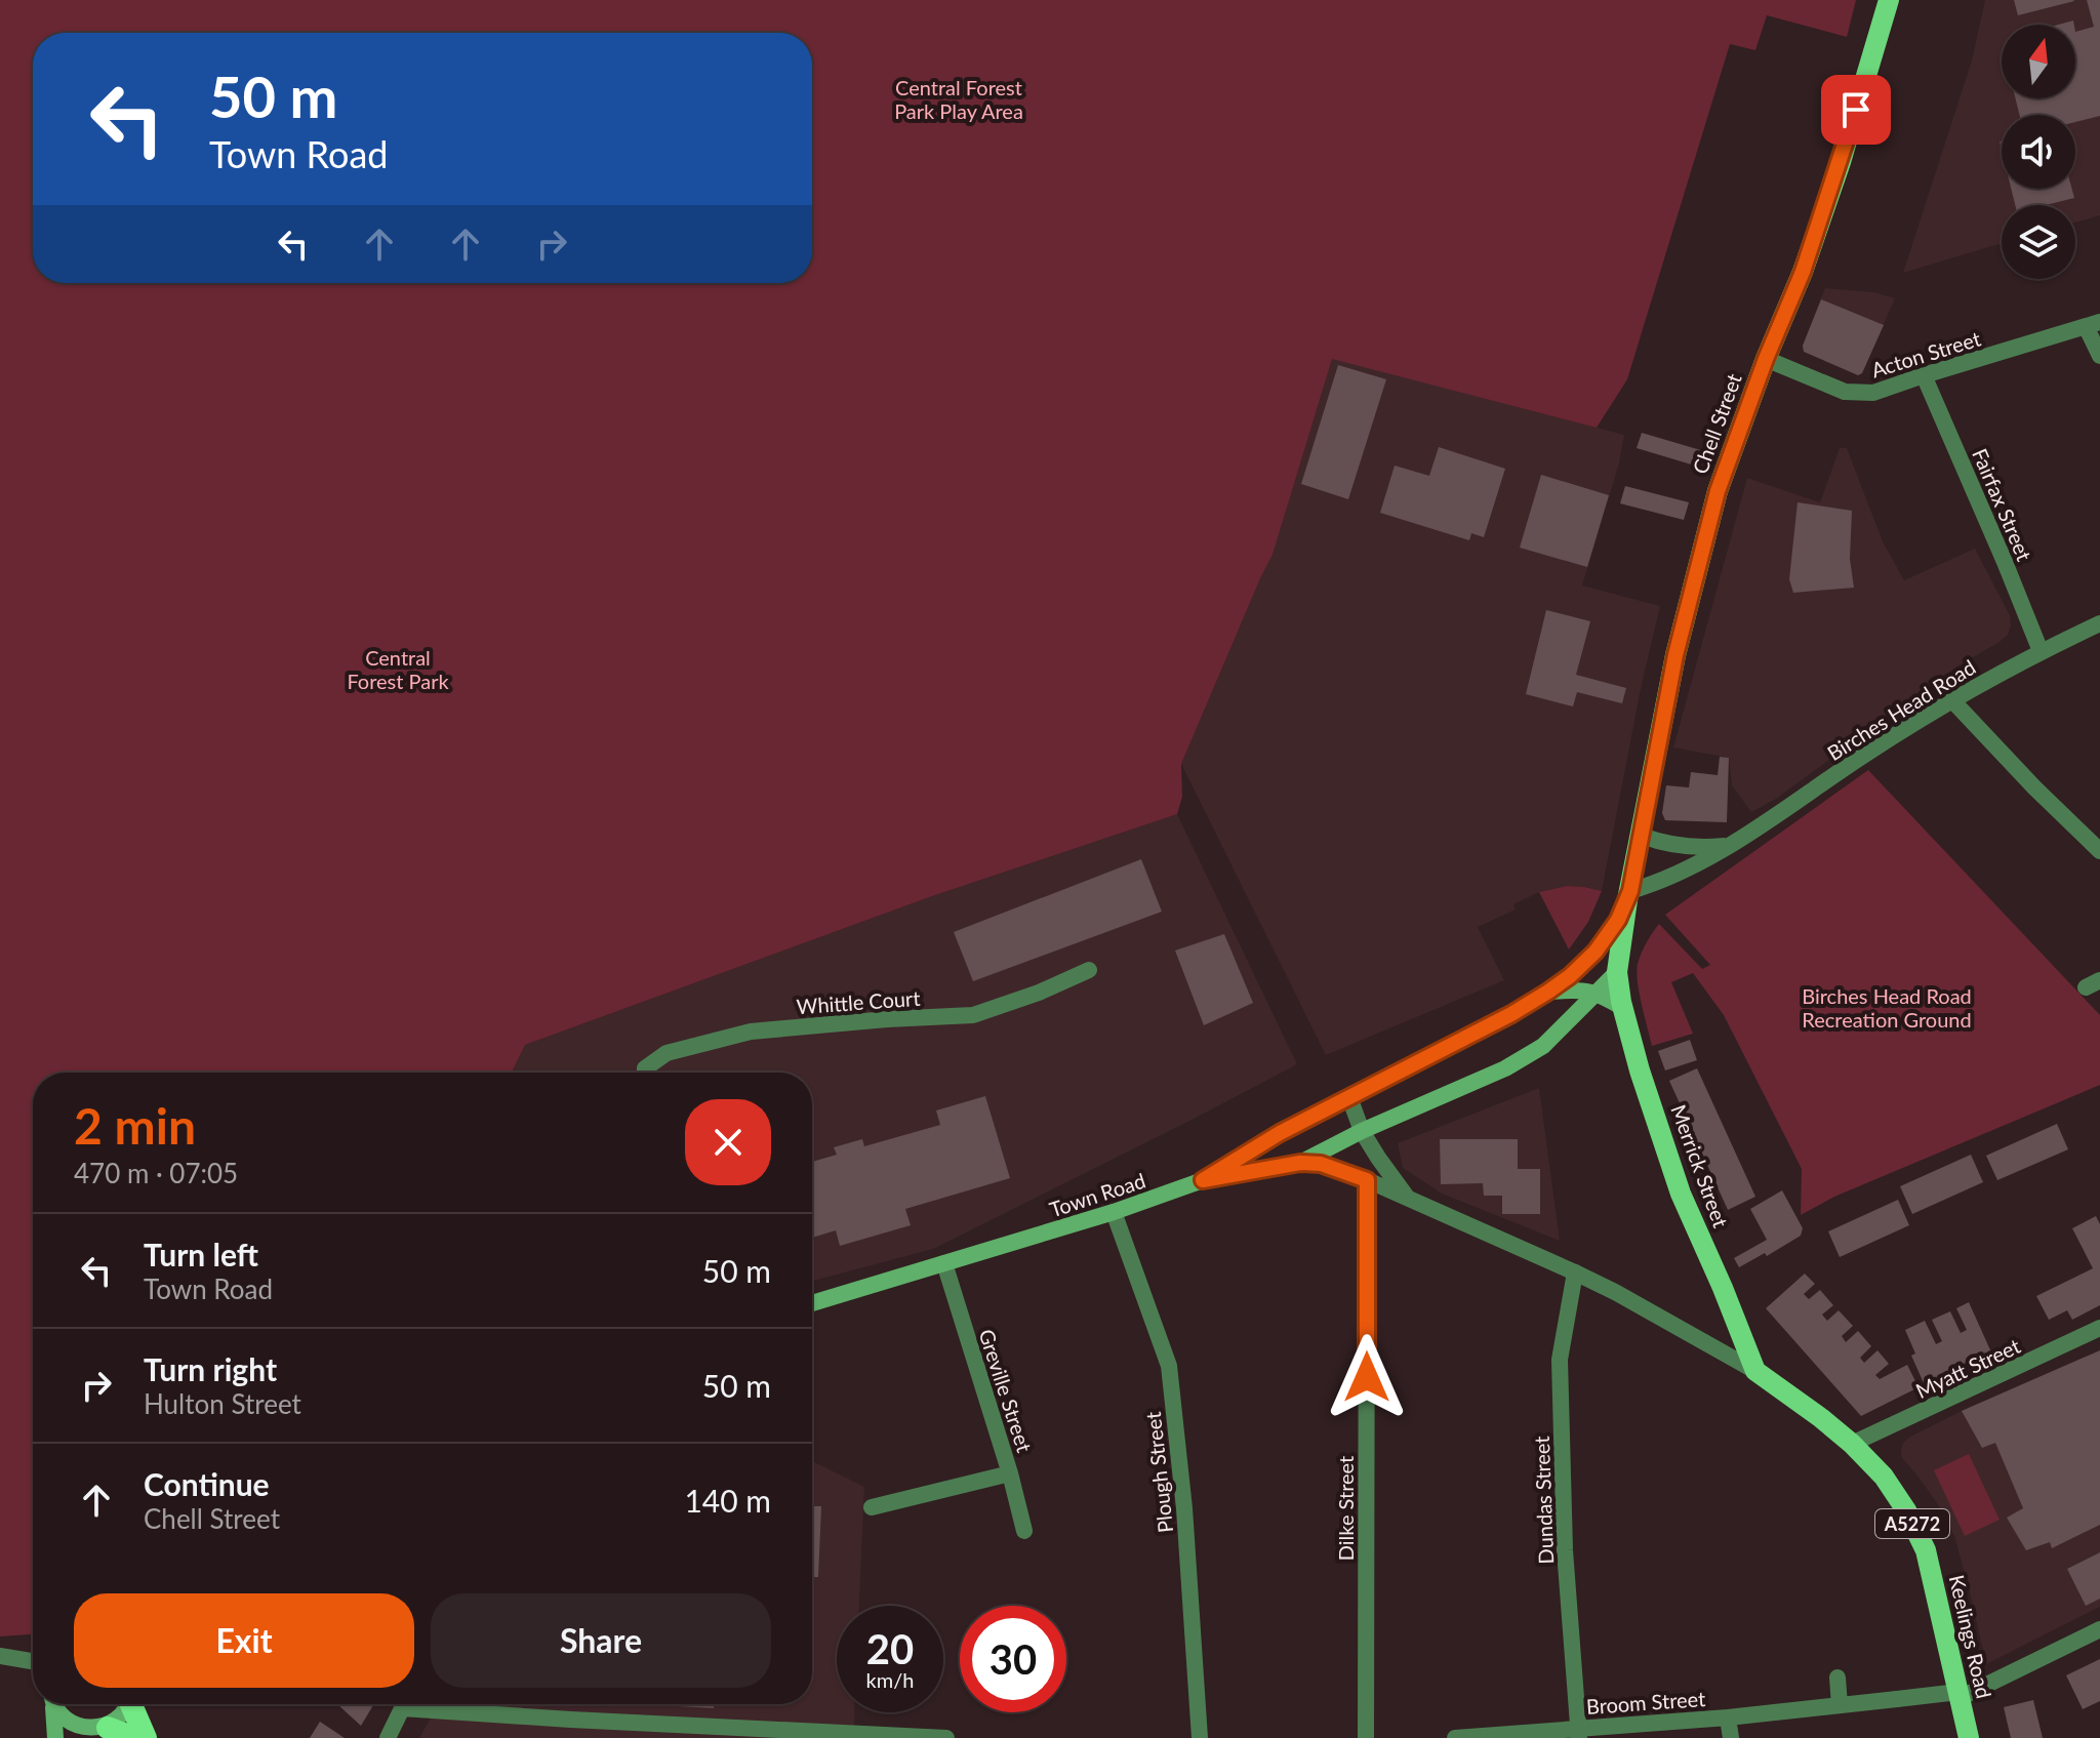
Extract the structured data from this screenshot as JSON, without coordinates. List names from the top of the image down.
{
  "streets": {
    "main road": [
      "Chell Street",
      "Merrick Street",
      "Town Road",
      "A5272",
      "Keelings Road"
    ],
    "street": [
      "Acton Street",
      "Fairfax Street",
      "Birches Head Road",
      "Whittle Court",
      "Myatt Street",
      "Greville Street",
      "Plough Street",
      "Dundas Street",
      "Dilke Street",
      "Broom Street"
    ]
  },
  "crossings": [
    ["Acton Street", "Chell Street"],
    ["Acton Street", "Fairfax Street"],
    ["Chell Street", "Birches Head Road"],
    ["Chell Street", "Merrick Street"],
    ["Fairfax Street", "Birches Head Road"],
    ["Merrick Street", "Town Road"],
    ["Merrick Street", "Keelings Road"],
    ["Town Road", "Greville Street"],
    ["Town Road", "Plough Street"],
    ["Town Road", "Dundas Street"],
    ["Town Road", "Dilke Street"],
    ["Town Road", "Keelings Road"],
    ["Myatt Street", "Keelings Road"],
    ["Dundas Street", "Broom Street"],
    ["Keelings Road", "Broom Street"]
  ],
  "parks": ["Central Forest Park Play Area", "Central Forest Park", "Birches Head Road Recreation Ground"],
  "north": "top",
  "page": {
    "turn": ["50 m", "Town Road"],
    "heading": ["2 min", "470 m · 07:05"],
    "list": [
      {
        "name": "Turn left",
        "note": "Town Road",
        "value": "50 m"
      },
      {
        "name": "Turn right",
        "note": "Hulton Street",
        "value": "50 m"
      },
      {
        "name": "Continue",
        "note": "Chell Street",
        "value": "140 m"
      }
    ],
    "buttons": ["Exit", "Share"],
    "speed": "20 km/h",
    "limit": "30"
  }
}
